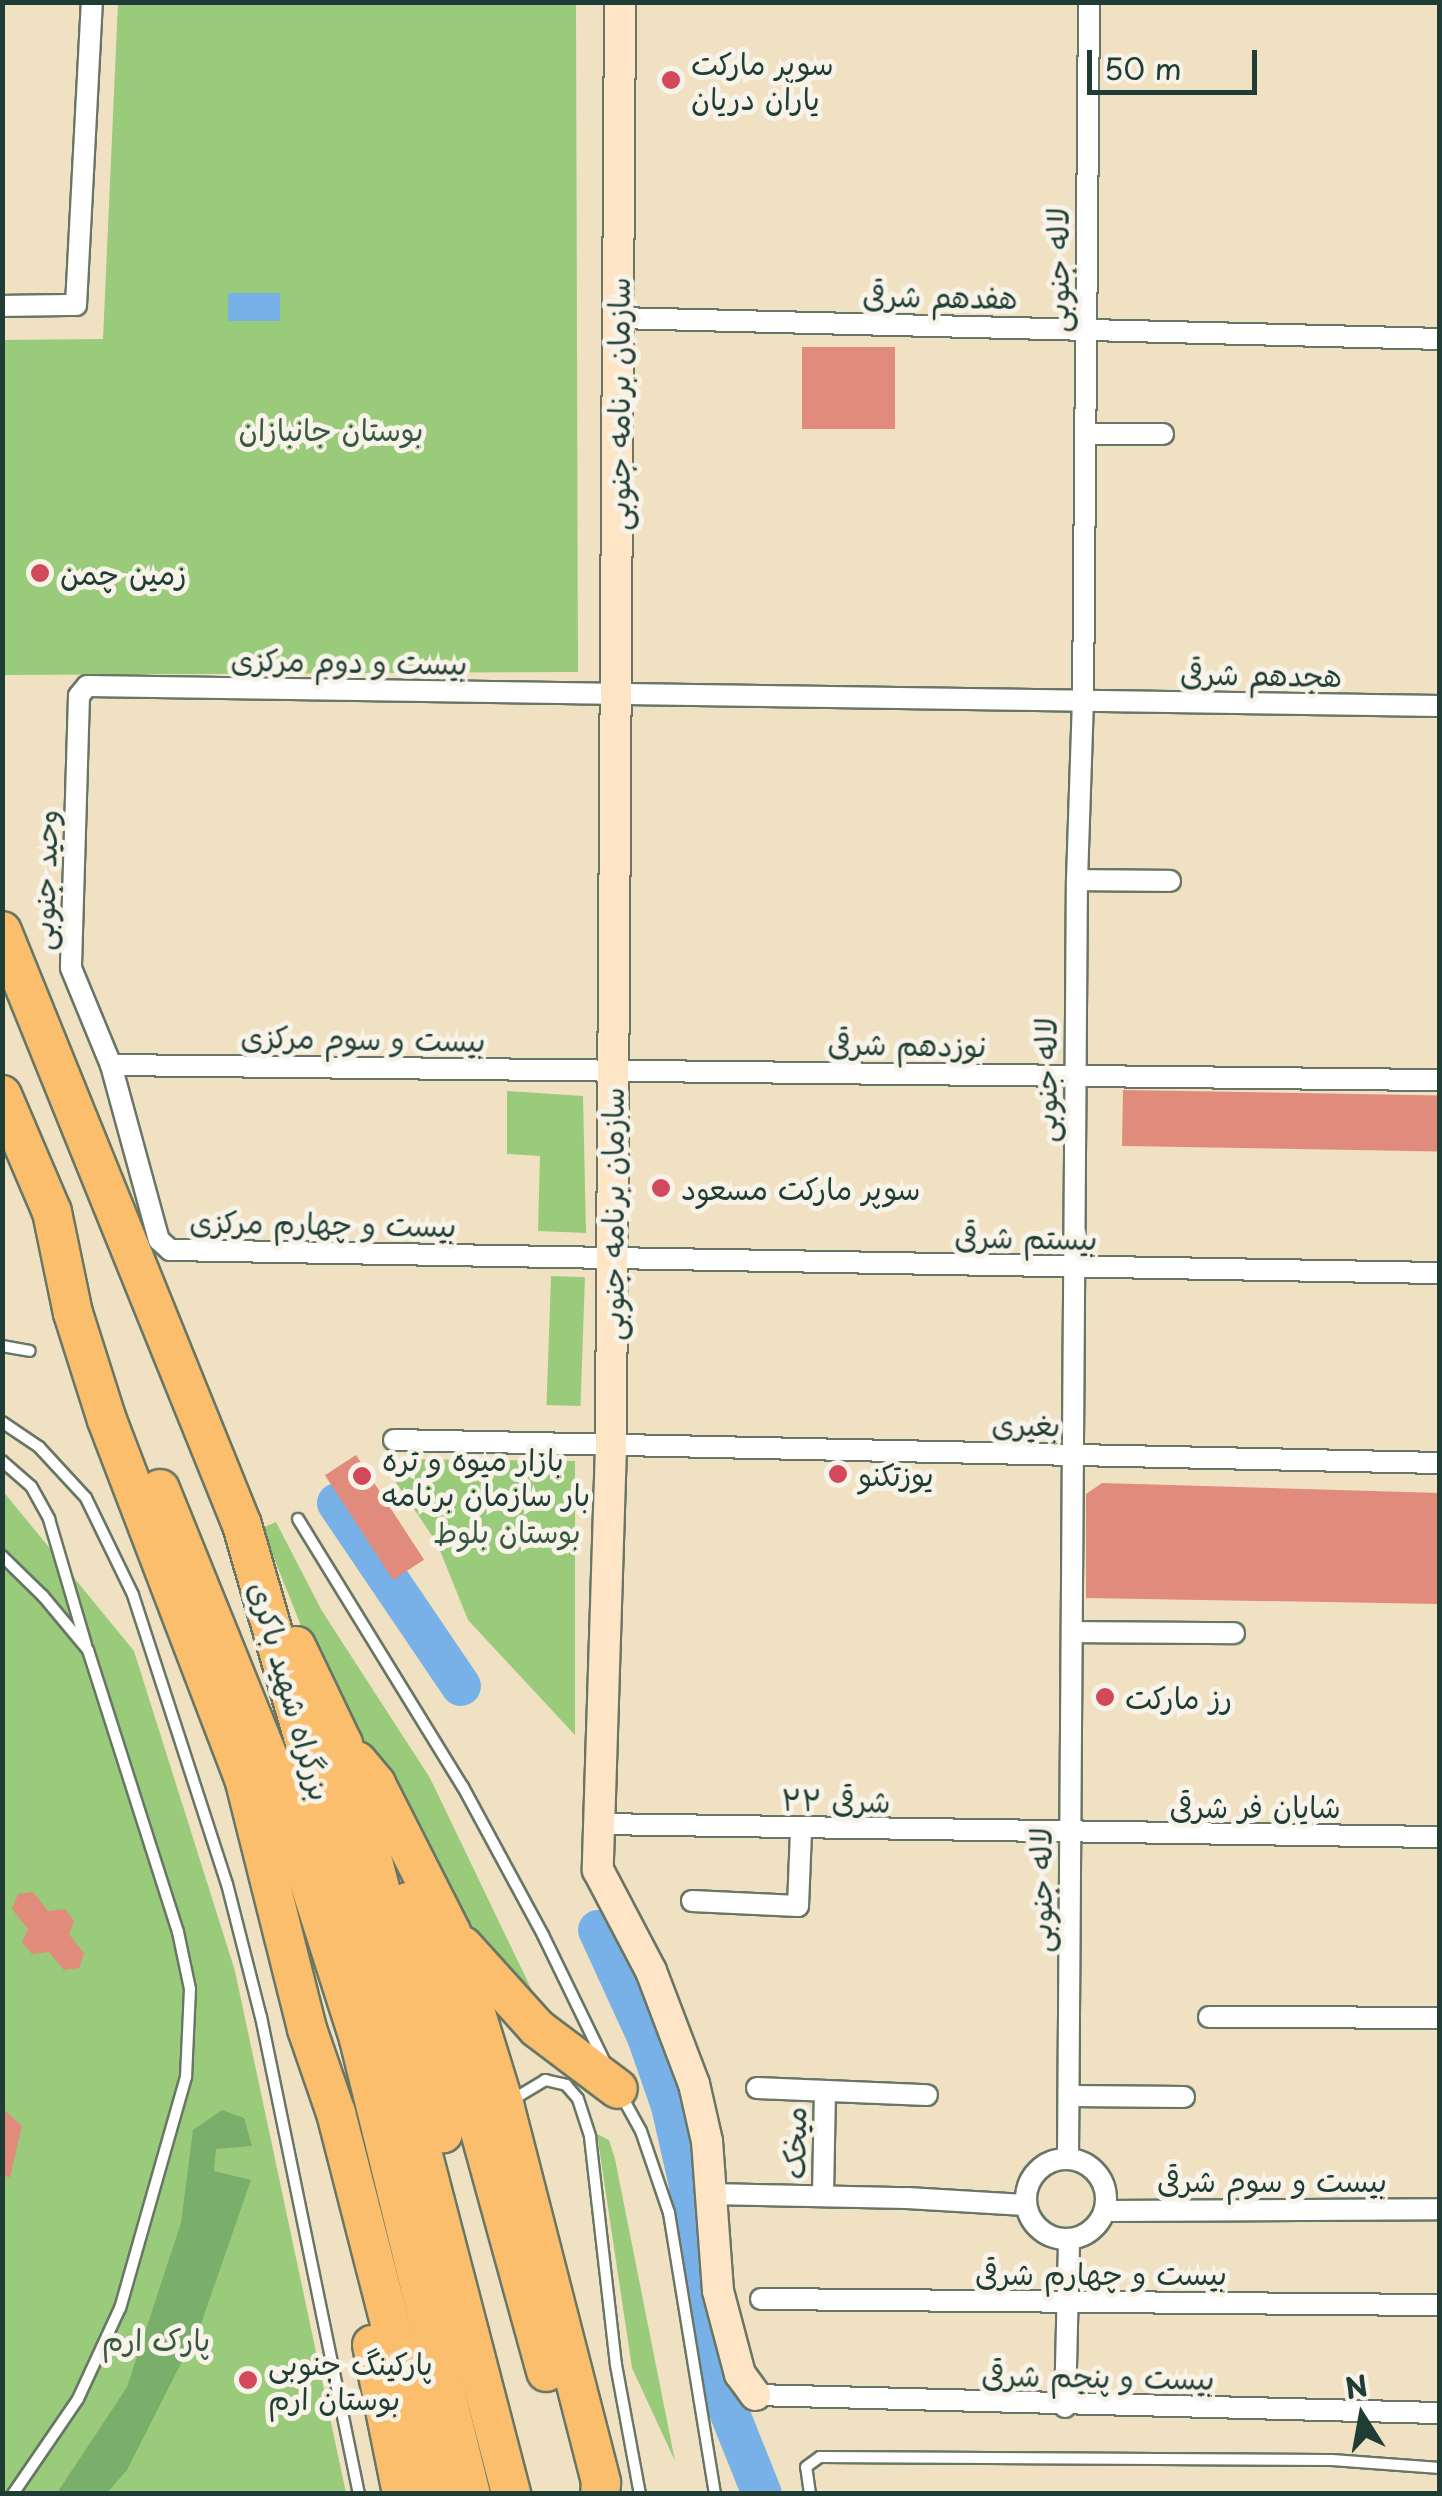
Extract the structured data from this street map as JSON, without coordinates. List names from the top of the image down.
{
  "streets": {
    "highway": ["بزرگراه شهید باکری"],
    "street": [
      "لاله جنوبی",
      "هفدهم شرقی",
      "سازمان برنامه جنوبی",
      "بیست و دوم مرکزی",
      "هجدهم شرقی",
      "وحید جنوبی",
      "بیست و سوم مرکزی",
      "نوزدهم شرقی",
      "بیست و چهارم مرکزی",
      "بیستم شرقی",
      "بغیری",
      "۲۲ شرقی",
      "شایان فر شرقی",
      "میخک",
      "بیست و سوم شرقی",
      "بیست و چهارم شرقی",
      "بیست و پنجم شرقی"
    ]
  },
  "crossings": [
    ["لاله جنوبی", "هفدهم شرقی"],
    ["لاله جنوبی", "بیست و دوم مرکزی"],
    ["لاله جنوبی", "هجدهم شرقی"],
    ["لاله جنوبی", "نوزدهم شرقی"],
    ["لاله جنوبی", "بیستم شرقی"],
    ["لاله جنوبی", "بغیری"],
    ["لاله جنوبی", "۲۲ شرقی"],
    ["لاله جنوبی", "شایان فر شرقی"],
    ["لاله جنوبی", "بیست و سوم شرقی"],
    ["هفدهم شرقی", "سازمان برنامه جنوبی"],
    ["سازمان برنامه جنوبی", "بیست و دوم مرکزی"],
    ["سازمان برنامه جنوبی", "بیست و سوم مرکزی"],
    ["سازمان برنامه جنوبی", "نوزدهم شرقی"],
    ["سازمان برنامه جنوبی", "بیست و چهارم مرکزی"],
    ["سازمان برنامه جنوبی", "بیستم شرقی"],
    ["سازمان برنامه جنوبی", "بغیری"],
    ["سازمان برنامه جنوبی", "۲۲ شرقی"],
    ["سازمان برنامه جنوبی", "بیست و پنجم شرقی"],
    ["بیست و دوم مرکزی", "هجدهم شرقی"],
    ["بیست و دوم مرکزی", "وحید جنوبی"],
    ["وحید جنوبی", "بیست و سوم مرکزی"],
    ["وحید جنوبی", "بیست و چهارم مرکزی"],
    ["بیست و سوم مرکزی", "نوزدهم شرقی"],
    ["بیست و سوم مرکزی", "بیست و چهارم مرکزی"],
    ["بیست و چهارم مرکزی", "بیستم شرقی"],
    ["۲۲ شرقی", "شایان فر شرقی"]
  ],
  "parks": ["بوستان جانبازان", "بوستان بلوط", "پارک ارم"],
  "places": [
    "سوپر مارکت یاران دریان",
    "زمین چمن",
    "سوپر مارکت مسعود",
    "یوزتکنو",
    "بازار میوه و تره بار سازمان برنامه",
    "رز مارکت",
    "پارکینگ جنوبی بوستان ارم"
  ],
  "scale_bar": "50 m",
  "north": "top"
}
